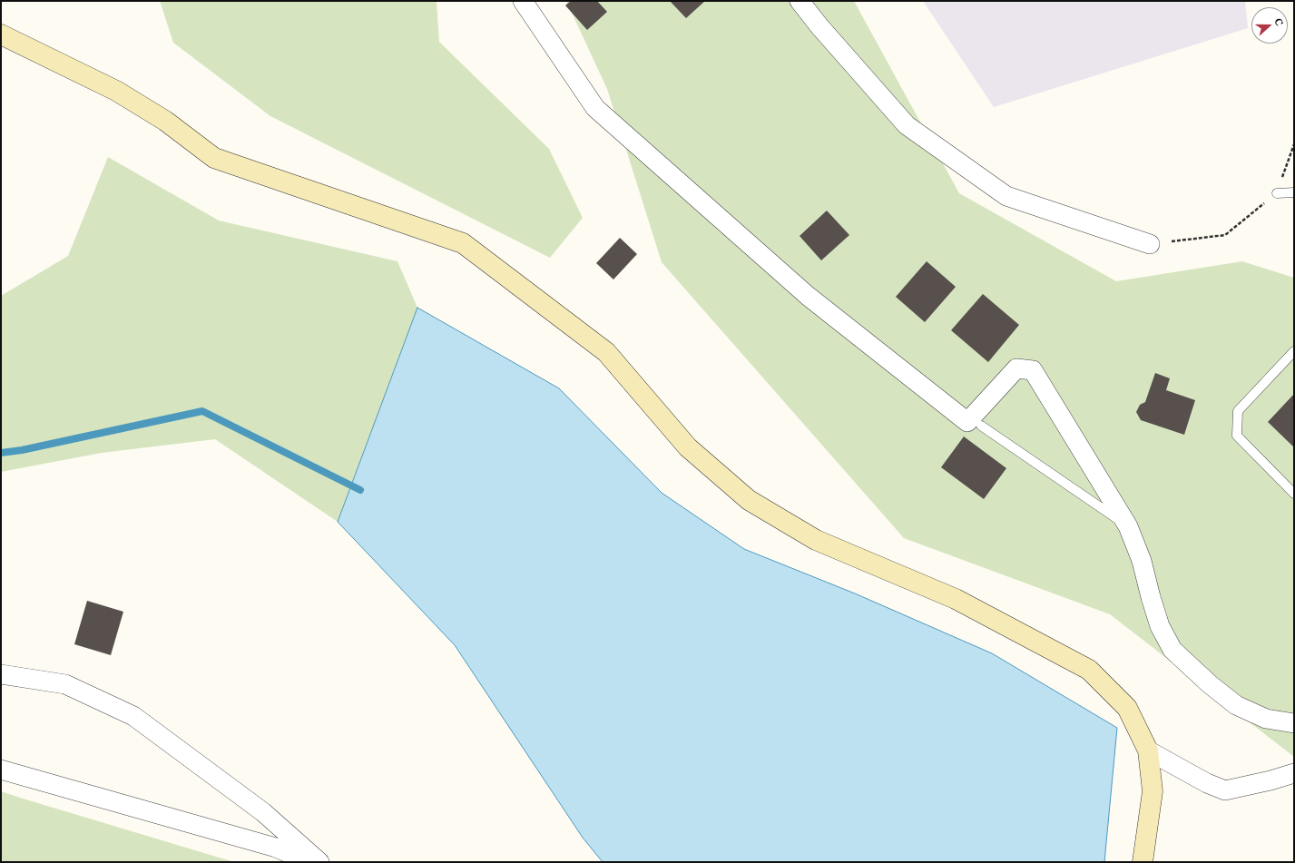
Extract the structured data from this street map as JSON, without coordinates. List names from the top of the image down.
{
  "north": "right"
}
